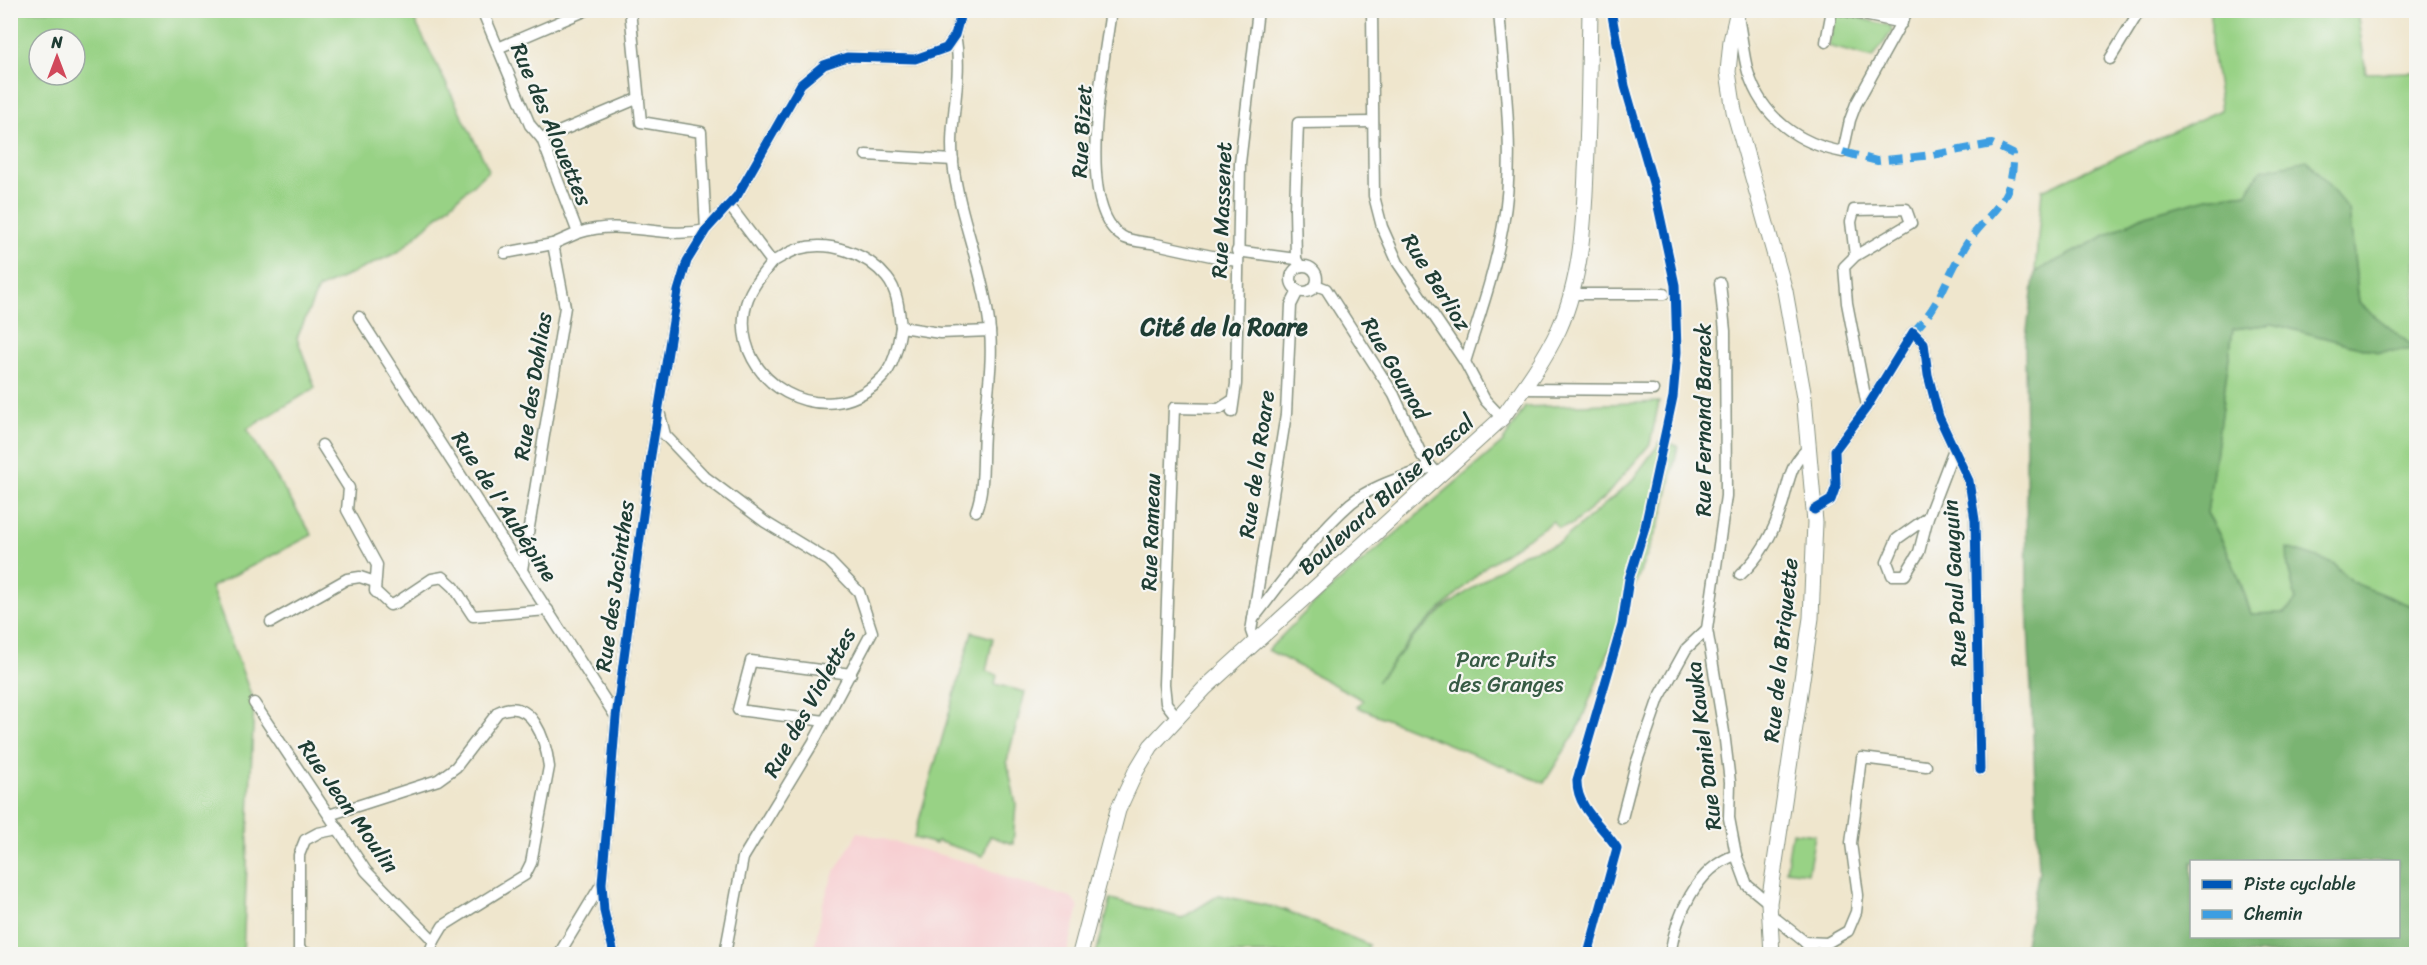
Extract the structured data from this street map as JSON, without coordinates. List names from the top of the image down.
{
  "streets": {
    "main road": ["Boulevard Blaise Pascal", "Rue de la Briquette"],
    "street": [
      "Rue des Alouettes",
      "Rue Bizet",
      "Rue Massenet",
      "Rue Berlioz",
      "Rue Gounod",
      "Rue des Dahlias",
      "Rue Fernand Bareck",
      "Rue de la Roare",
      "Rue de l'Aubépine",
      "Rue Rameau",
      "Rue Paul Gauguin",
      "Rue des Jacinthes",
      "Rue des Violettes",
      "Rue Daniel Kawka",
      "Rue Jean Moulin"
    ]
  },
  "crossings": [
    ["Rue des Alouettes", "Rue des Jacinthes"],
    ["Rue Bizet", "Rue Massenet"],
    ["Rue Bizet", "Rue Gounod"],
    ["Rue Bizet", "Rue de la Roare"],
    ["Rue Massenet", "Rue Rameau"],
    ["Rue Berlioz", "Rue de la Roare"],
    ["Rue Berlioz", "Boulevard Blaise Pascal"],
    ["Rue Gounod", "Rue de la Roare"],
    ["Rue Gounod", "Boulevard Blaise Pascal"],
    ["Rue des Dahlias", "Rue de l'Aubépine"],
    ["Rue Fernand Bareck", "Rue Daniel Kawka"],
    ["Rue de la Roare", "Boulevard Blaise Pascal"],
    ["Boulevard Blaise Pascal", "Rue Rameau"],
    ["Rue de l'Aubépine", "Rue des Jacinthes"],
    ["Rue Paul Gauguin", "Rue de la Briquette"],
    ["Rue des Jacinthes", "Rue des Violettes"],
    ["Rue de la Briquette", "Rue Daniel Kawka"]
  ],
  "districts": ["Cité de la Roare"],
  "parks": ["Parc Puits des Granges"],
  "legend": ["Piste cyclable", "Chemin"],
  "north": "top"
}
